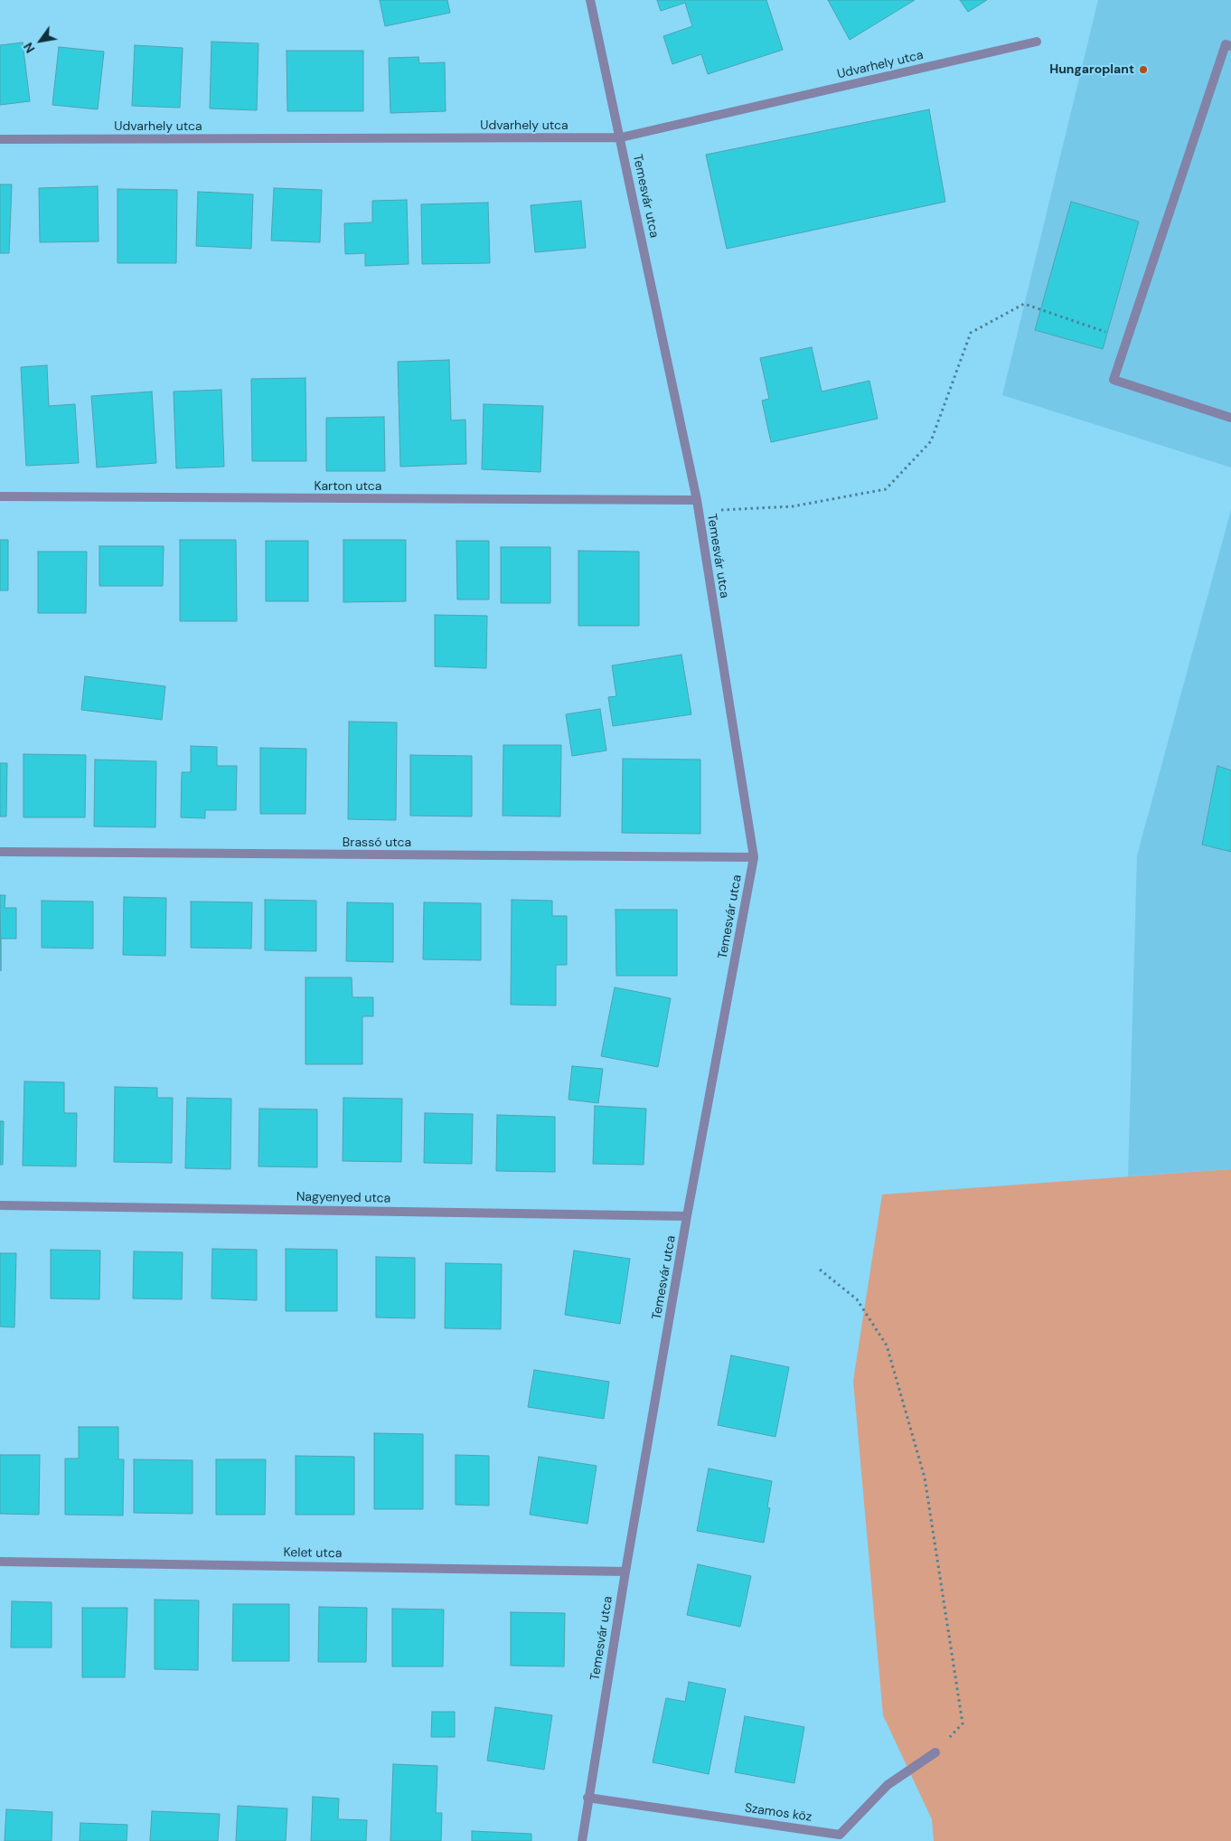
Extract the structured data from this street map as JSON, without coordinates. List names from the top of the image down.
{
  "streets": {
    "street": [
      "Udvarhely utca",
      "Temesvár utca",
      "Karton utca",
      "Brassó utca",
      "Nagyenyed utca",
      "Kelet utca",
      "Szamos köz"
    ]
  },
  "crossings": [
    ["Udvarhely utca", "Temesvár utca"],
    ["Temesvár utca", "Karton utca"],
    ["Temesvár utca", "Brassó utca"],
    ["Temesvár utca", "Nagyenyed utca"],
    ["Temesvár utca", "Kelet utca"],
    ["Temesvár utca", "Szamos köz"]
  ],
  "places": ["Hungaroplant"],
  "north": "bottom left"
}
